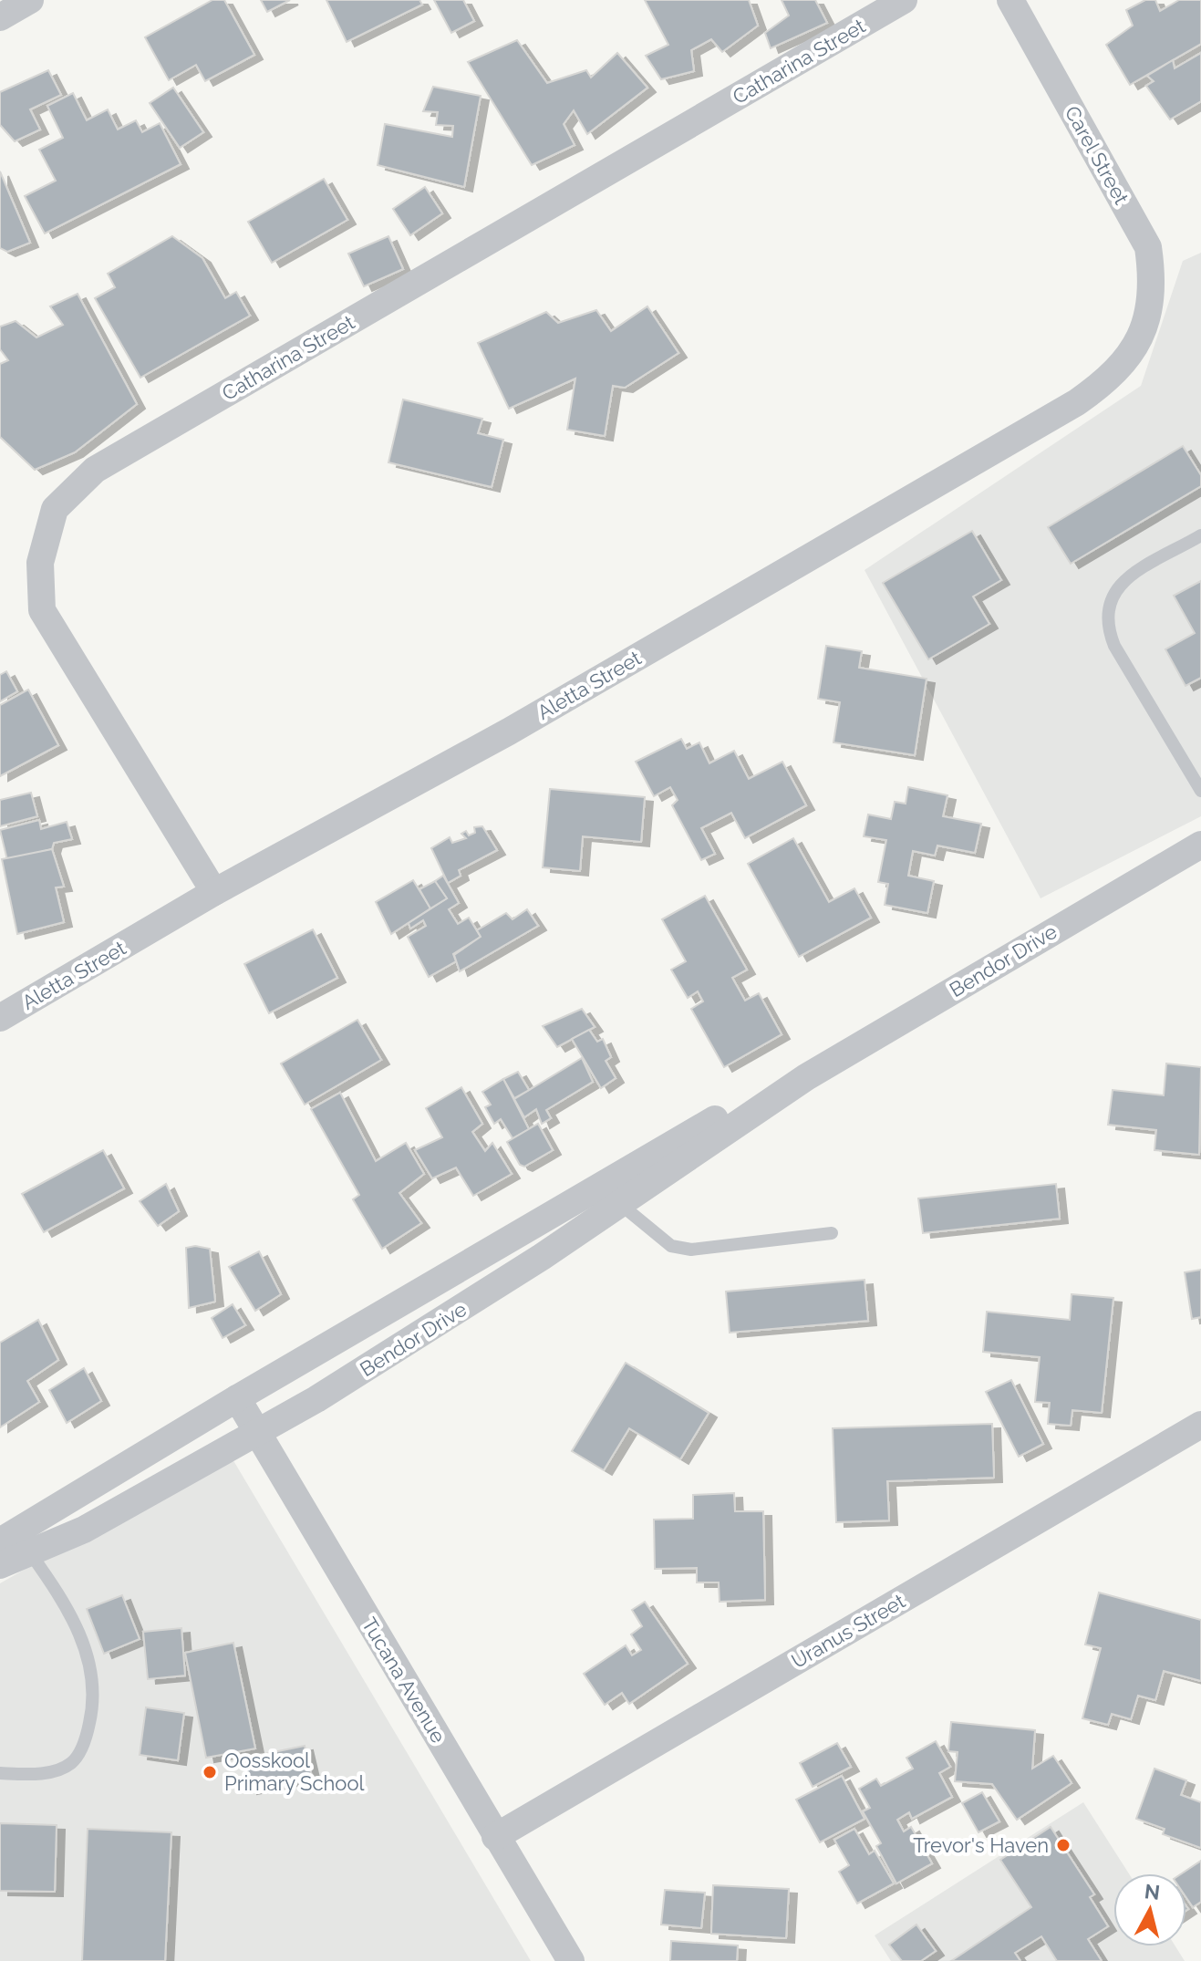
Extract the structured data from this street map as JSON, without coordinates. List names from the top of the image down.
{
  "streets": {
    "street": [
      "Catharina Street",
      "Carel Street",
      "Aletta Street",
      "Bendor Drive",
      "Uranus Street",
      "Tucana Avenue"
    ]
  },
  "crossings": [
    ["Catharina Street", "Aletta Street"],
    ["Carel Street", "Aletta Street"],
    ["Bendor Drive", "Tucana Avenue"],
    ["Uranus Street", "Tucana Avenue"]
  ],
  "places": ["Oosskool Primary School", "Trevor's Haven"],
  "north": "top"
}
